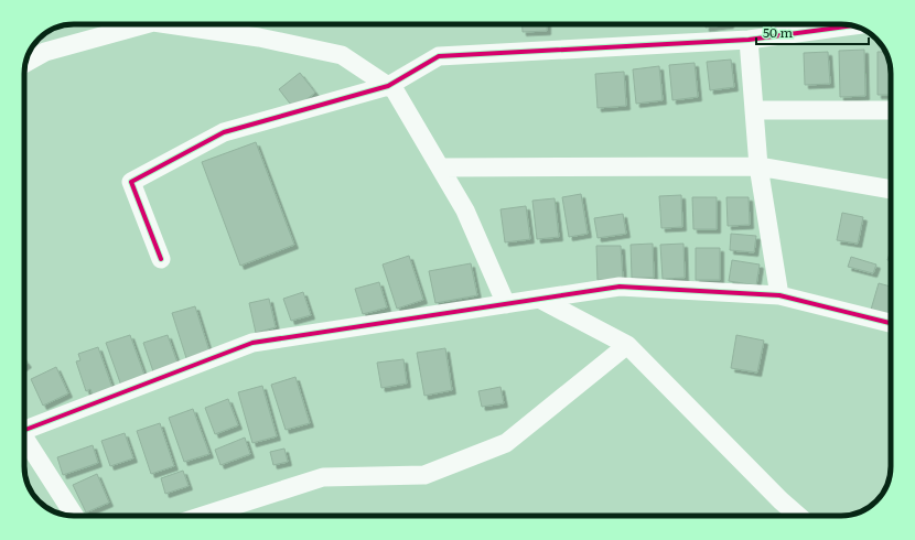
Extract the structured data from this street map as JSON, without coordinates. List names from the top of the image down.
{
  "scale_bar": "50 m"
}
